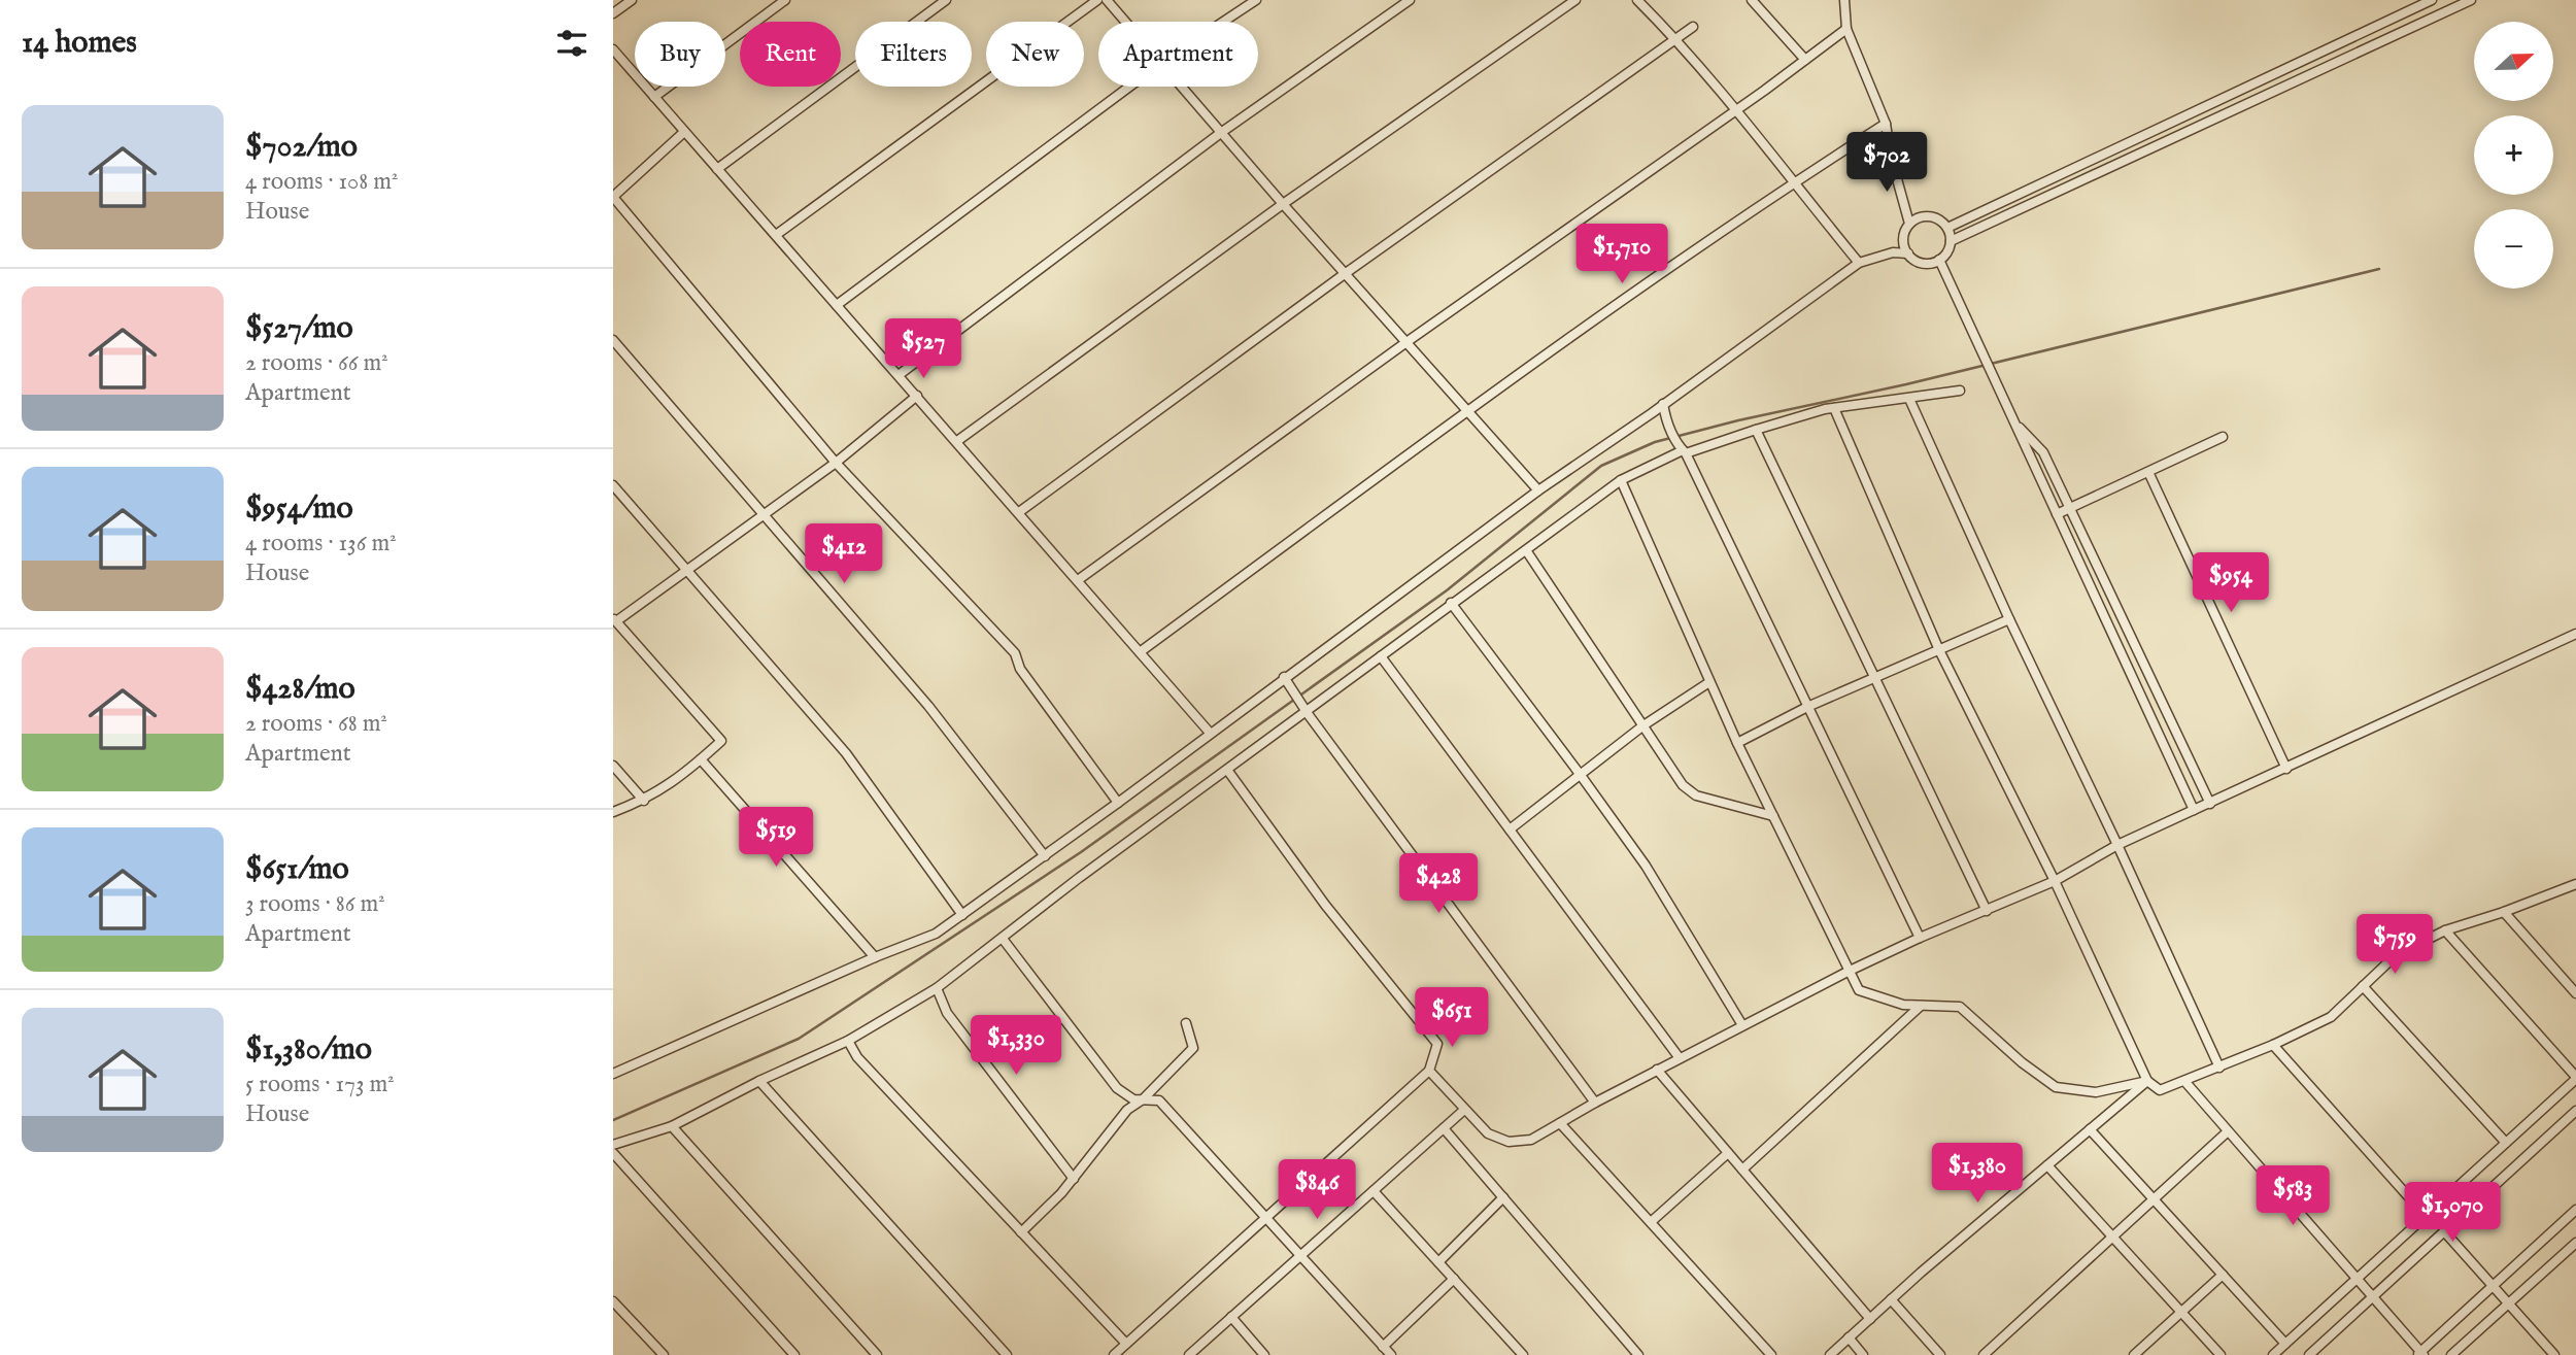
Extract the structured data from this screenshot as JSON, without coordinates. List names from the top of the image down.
{
  "north": "right",
  "page": {
    "heading": "14 homes",
    "map_buttons": ["+", "−"],
    "chip": [
      "Buy",
      "Rent",
      "Filters",
      "New",
      "Apartment"
    ],
    "list": [
      {
        "name": "$702/mo",
        "note": "4 rooms · 108 m² · House"
      },
      {
        "name": "$527/mo",
        "note": "2 rooms · 66 m² · Apartment"
      },
      {
        "name": "$954/mo",
        "note": "4 rooms · 136 m² · House"
      },
      {
        "name": "$428/mo",
        "note": "2 rooms · 68 m² · Apartment"
      },
      {
        "name": "$651/mo",
        "note": "3 rooms · 86 m² · Apartment"
      },
      {
        "name": "$1,380/mo",
        "note": "5 rooms · 173 m² · House"
      }
    ],
    "price": [
      "$702",
      "$1,710",
      "$527",
      "$412",
      "$954",
      "$519",
      "$428",
      "$759",
      "$651",
      "$1,330",
      "$1,380",
      "$846",
      "$583",
      "$1,070"
    ]
  }
}
